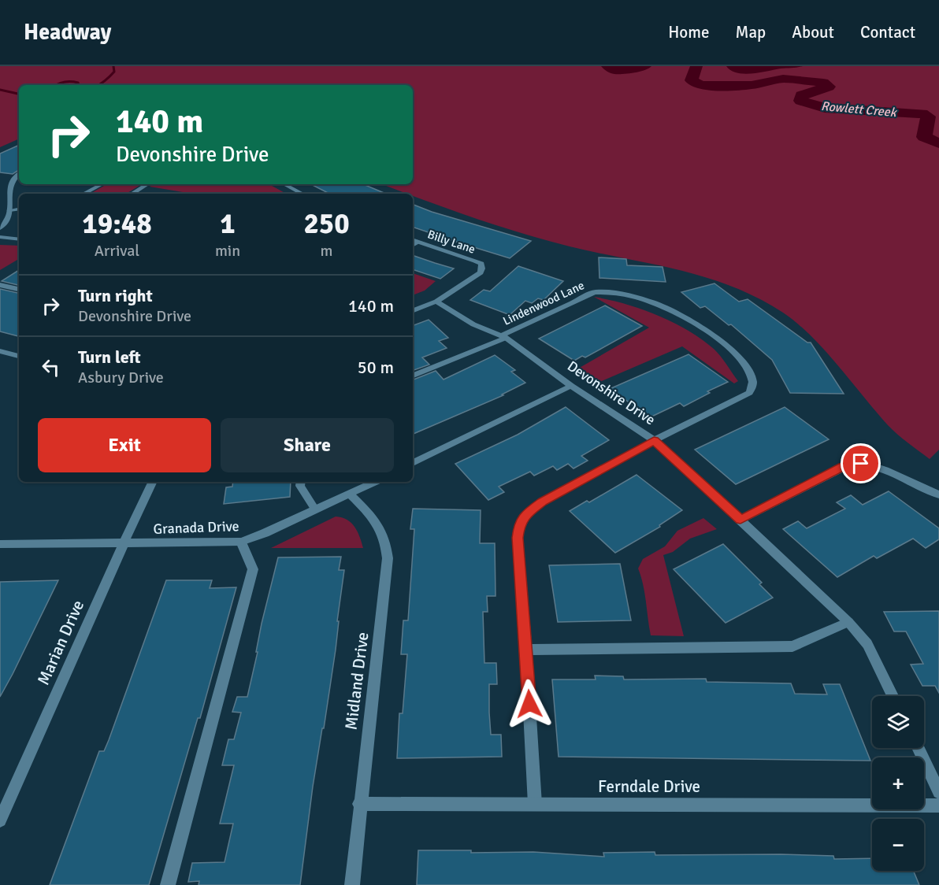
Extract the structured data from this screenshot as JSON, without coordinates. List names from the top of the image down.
{
  "streets": {
    "street": [
      "Billy Lane",
      "Lindenwood Lane",
      "Devonshire Drive",
      "Granada Drive",
      "Marian Drive",
      "Midland Drive",
      "Ferndale Drive"
    ]
  },
  "crossings": [
    ["Billy Lane", "Devonshire Drive"],
    ["Lindenwood Lane", "Devonshire Drive"],
    ["Granada Drive", "Marian Drive"],
    ["Granada Drive", "Midland Drive"],
    ["Midland Drive", "Ferndale Drive"]
  ],
  "water": ["Rowlett Creek"],
  "page": {
    "header": "Headway",
    "nav": [
      "Home",
      "Map",
      "About",
      "Contact"
    ],
    "turn": ["140 m", "Devonshire Drive"],
    "eta": [
      "19:48",
      "Arrival",
      "1",
      "min",
      "250",
      "m"
    ],
    "list": [
      {
        "name": "Turn right",
        "note": "Devonshire Drive",
        "value": "140 m"
      },
      {
        "name": "Turn left",
        "note": "Asbury Drive",
        "value": "50 m"
      }
    ],
    "buttons": ["Exit", "Share"],
    "map_buttons": ["+", "−"]
  }
}
